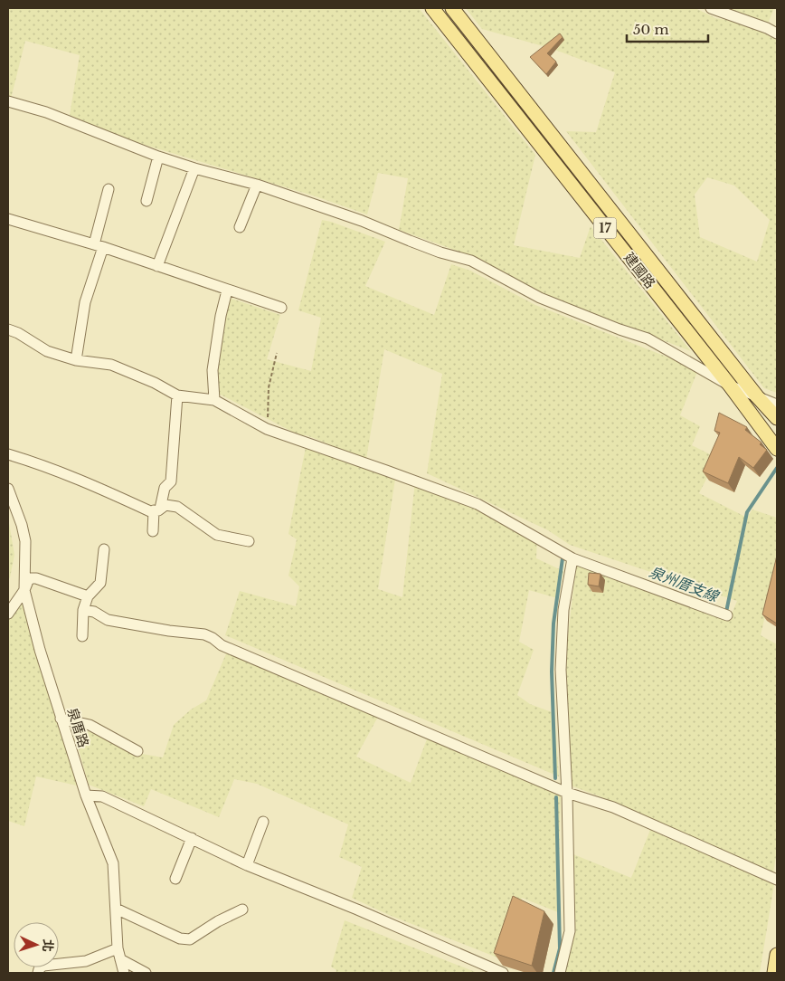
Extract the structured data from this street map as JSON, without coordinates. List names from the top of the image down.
{
  "streets": {
    "main road": ["17", "建國路"],
    "street": ["泉厝路"]
  },
  "water": ["泉州厝支線"],
  "scale_bar": "50 m",
  "north": "right"
}
